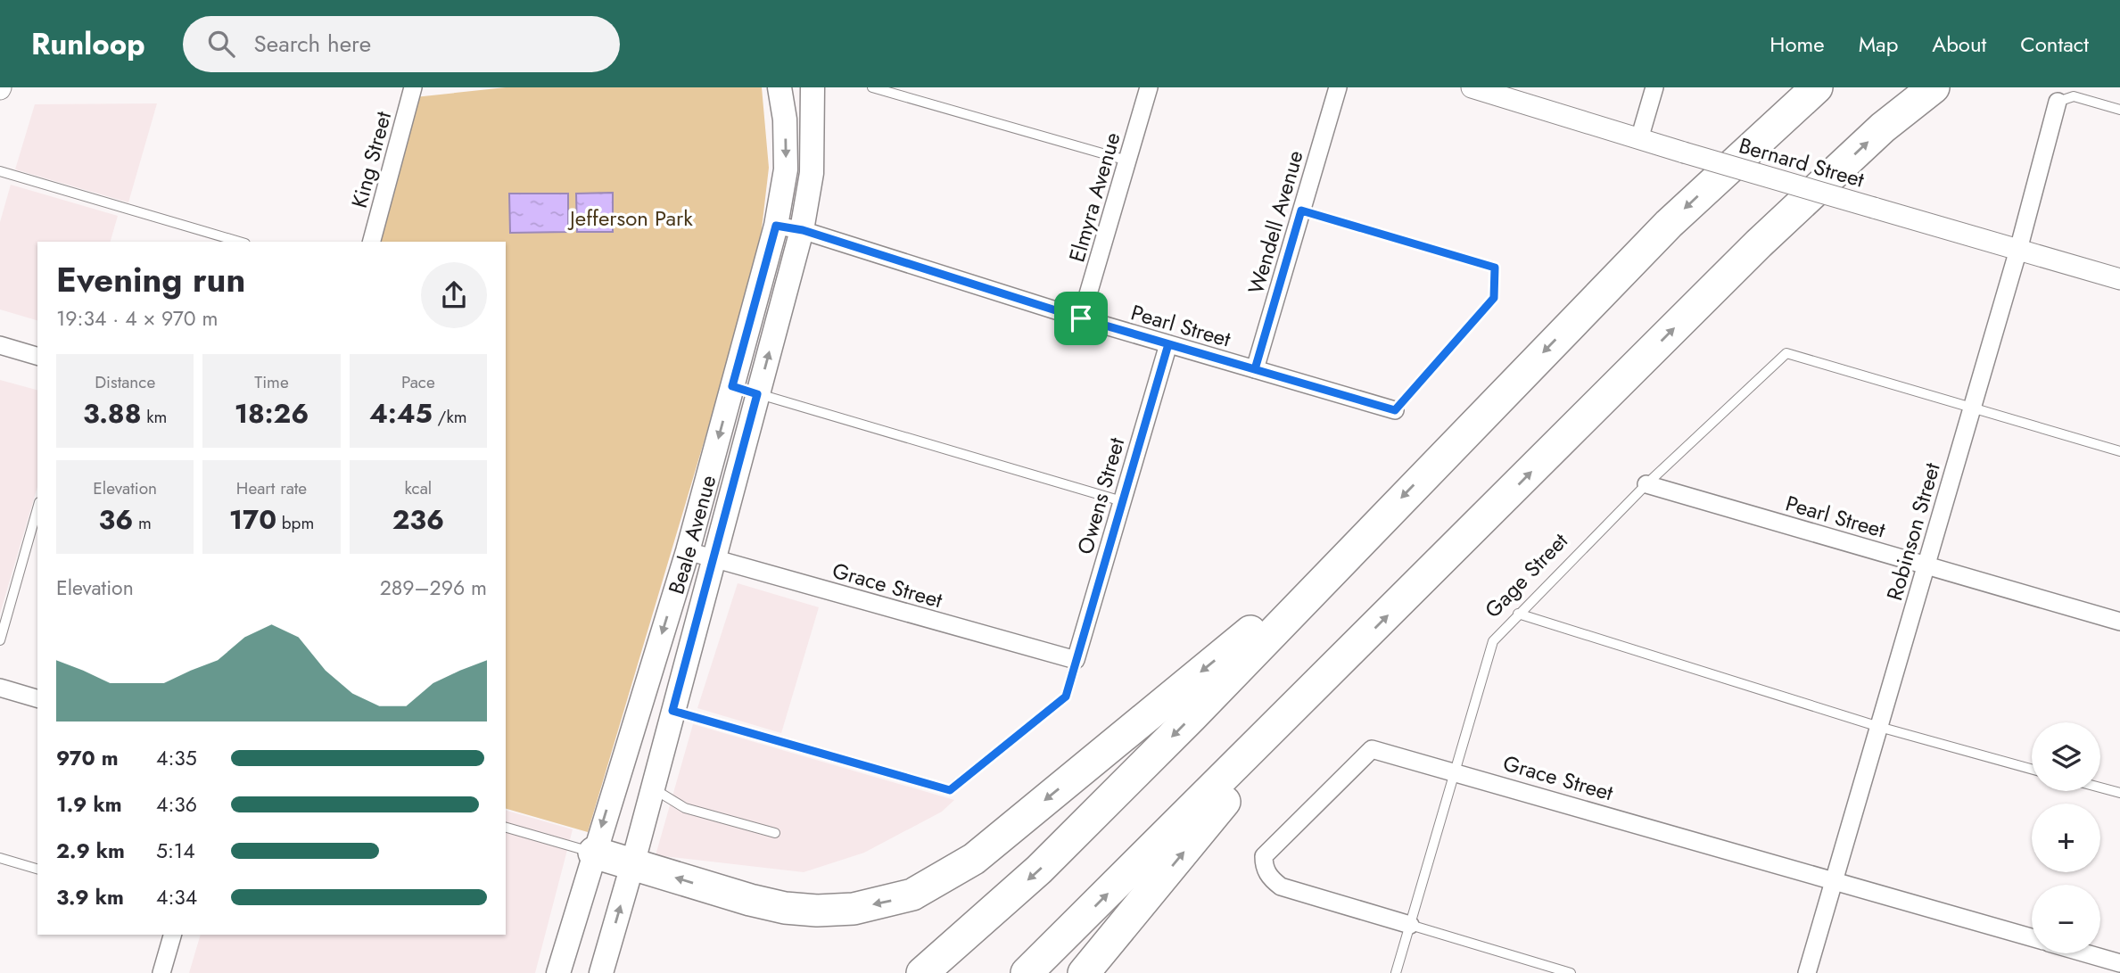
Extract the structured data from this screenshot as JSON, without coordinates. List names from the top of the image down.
{
  "streets": {
    "main road": ["Beale Avenue"],
    "street": [
      "King Street",
      "Bernard Street",
      "Elmyra Avenue",
      "Wendell Avenue",
      "Pearl Street",
      "Owens Street",
      "Robinson Street",
      "Grace Street"
    ],
    "lane": ["Gage Street"]
  },
  "crossings": [
    ["Bernard Street", "Robinson Street"],
    ["Elmyra Avenue", "Pearl Street"],
    ["Wendell Avenue", "Pearl Street"],
    ["Pearl Street", "Owens Street"],
    ["Pearl Street", "Robinson Street"],
    ["Pearl Street", "Beale Avenue"],
    ["Pearl Street", "Gage Street"],
    ["Owens Street", "Grace Street"],
    ["Robinson Street", "Gage Street"],
    ["Robinson Street", "Grace Street"],
    ["Beale Avenue", "Grace Street"],
    ["Gage Street", "Grace Street"]
  ],
  "parks": ["Jefferson Park"],
  "page": {
    "header": "Runloop",
    "search": "Search here",
    "nav": [
      "Home",
      "Map",
      "About",
      "Contact"
    ],
    "heading": ["Evening run", "19:34 · 4 × 970 m"],
    "stats": [
      ["Distance", "3.88 km"],
      ["Time", "18:26"],
      ["Pace", "4:45 /km"],
      ["Elevation", "36 m"],
      ["Heart rate", "170 bpm"],
      ["kcal", "236"]
    ],
    "chart": ["Elevation", "289–296 m"],
    "map_buttons": ["+", "−"],
    "list": [
      {
        "name": "970 m",
        "note": "4:35"
      },
      {
        "name": "1.9 km",
        "note": "4:36"
      },
      {
        "name": "2.9 km",
        "note": "5:14"
      },
      {
        "name": "3.9 km",
        "note": "4:34"
      }
    ]
  }
}
